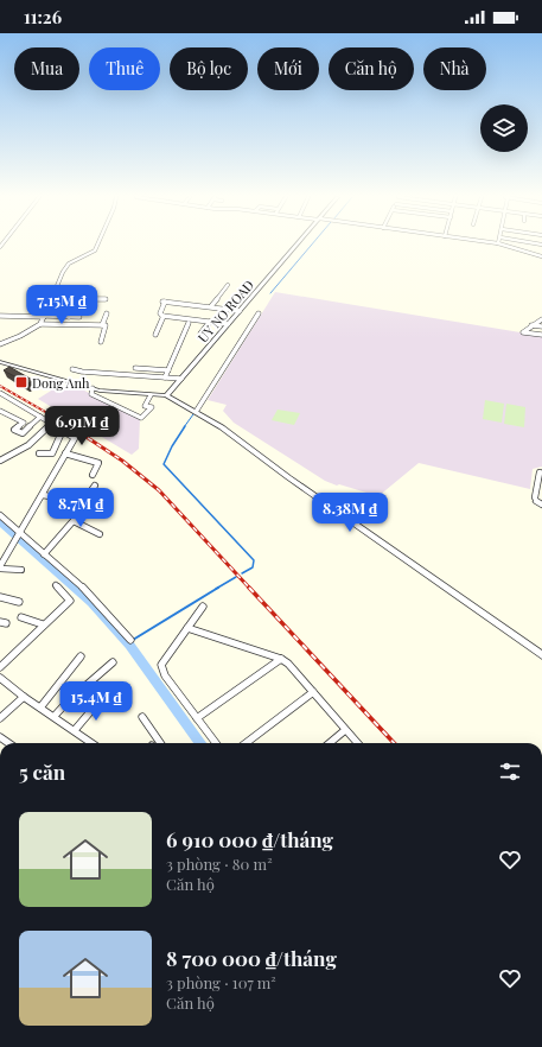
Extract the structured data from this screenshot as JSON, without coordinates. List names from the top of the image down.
{
  "streets": {
    "street": ["UY NO ROAD"]
  },
  "places": {
    "transit": ["Dong Anh"]
  },
  "page": {
    "status": "11:26",
    "chip": [
      "Mua",
      "Thuê",
      "Bộ lọc",
      "Mới",
      "Căn hộ",
      "Nhà"
    ],
    "price": [
      "7.15M ₫",
      "6.91M ₫",
      "8.7M ₫",
      "8.38M ₫",
      "15.4M ₫"
    ],
    "heading": "5 căn",
    "list": [
      {
        "name": "6 910 000 ₫/tháng",
        "note": "3 phòng · 80 m² · Căn hộ"
      },
      {
        "name": "8 700 000 ₫/tháng",
        "note": "3 phòng · 107 m² · Căn hộ"
      }
    ]
  }
}
